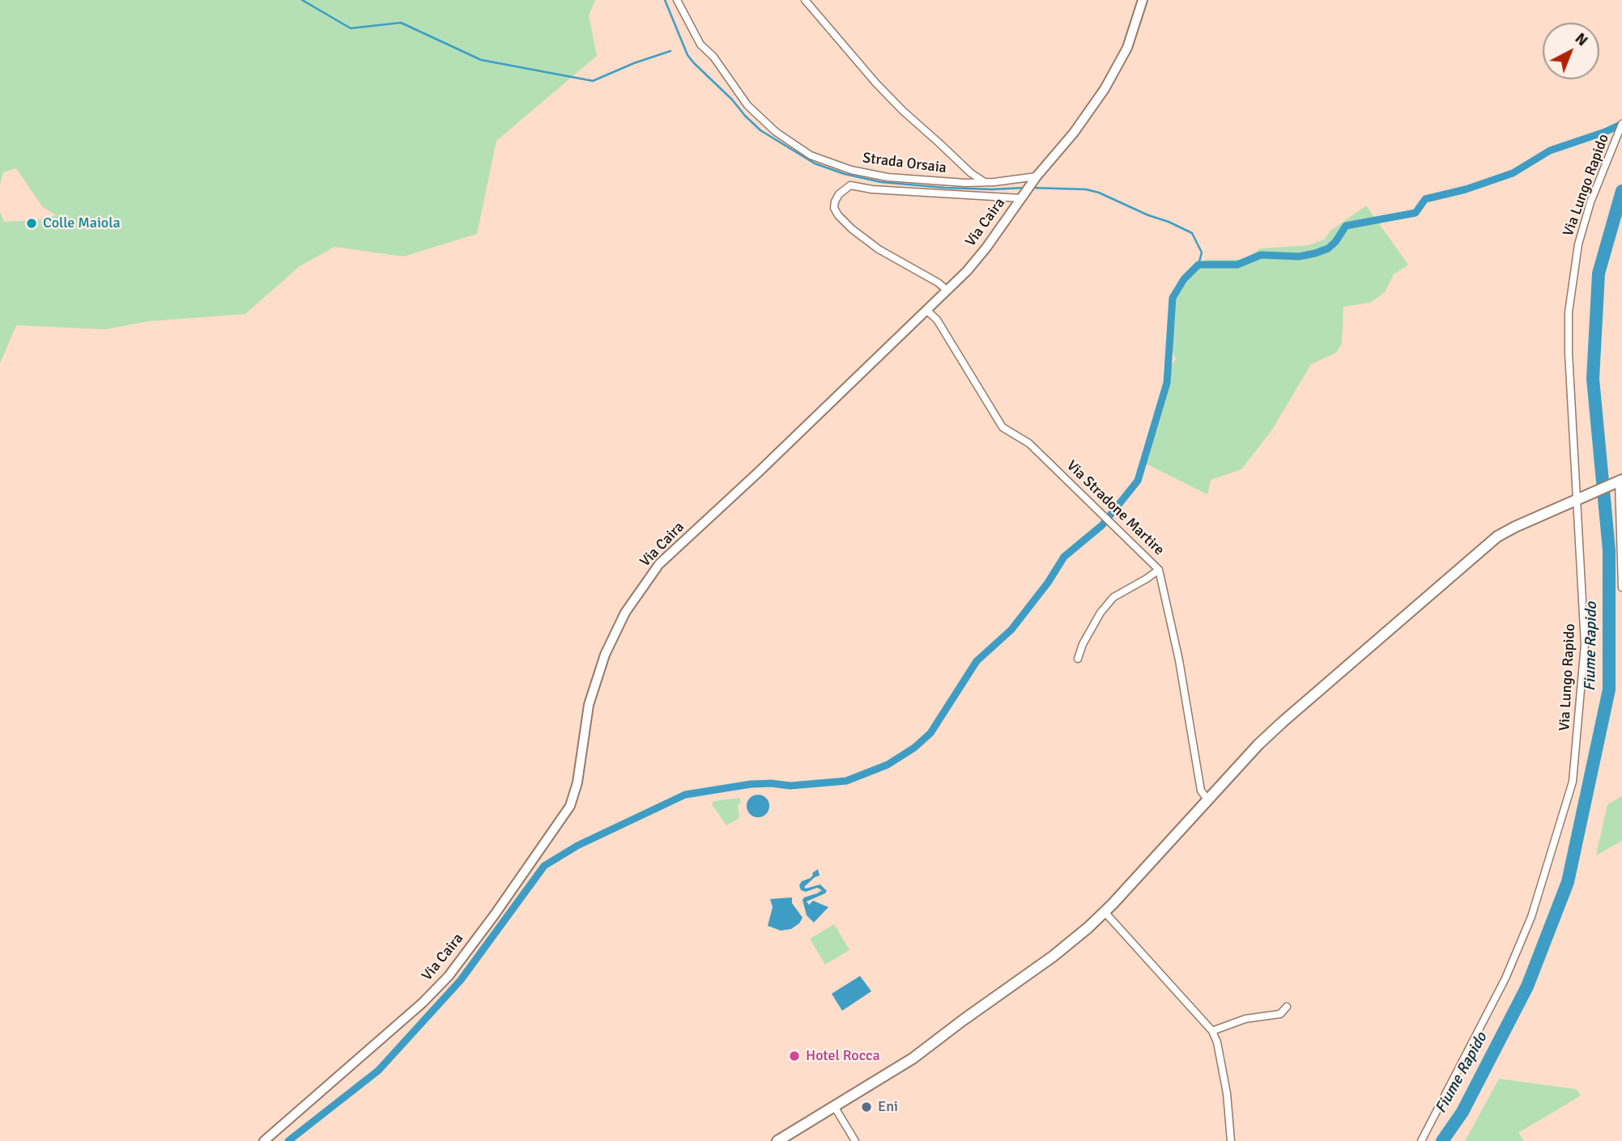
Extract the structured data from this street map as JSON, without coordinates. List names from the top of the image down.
{
  "streets": {
    "street": [
      "Strada Orsaia",
      "Via Lungo Rapido",
      "Via Caira",
      "Via Stradone Martire"
    ]
  },
  "crossings": [
    ["Strada Orsaia", "Via Caira"],
    ["Via Caira", "Via Stradone Martire"]
  ],
  "water": ["Fiume Rapido"],
  "places": ["Colle Maiola", "Hotel Rocca", "Eni"],
  "north": "top right"
}
